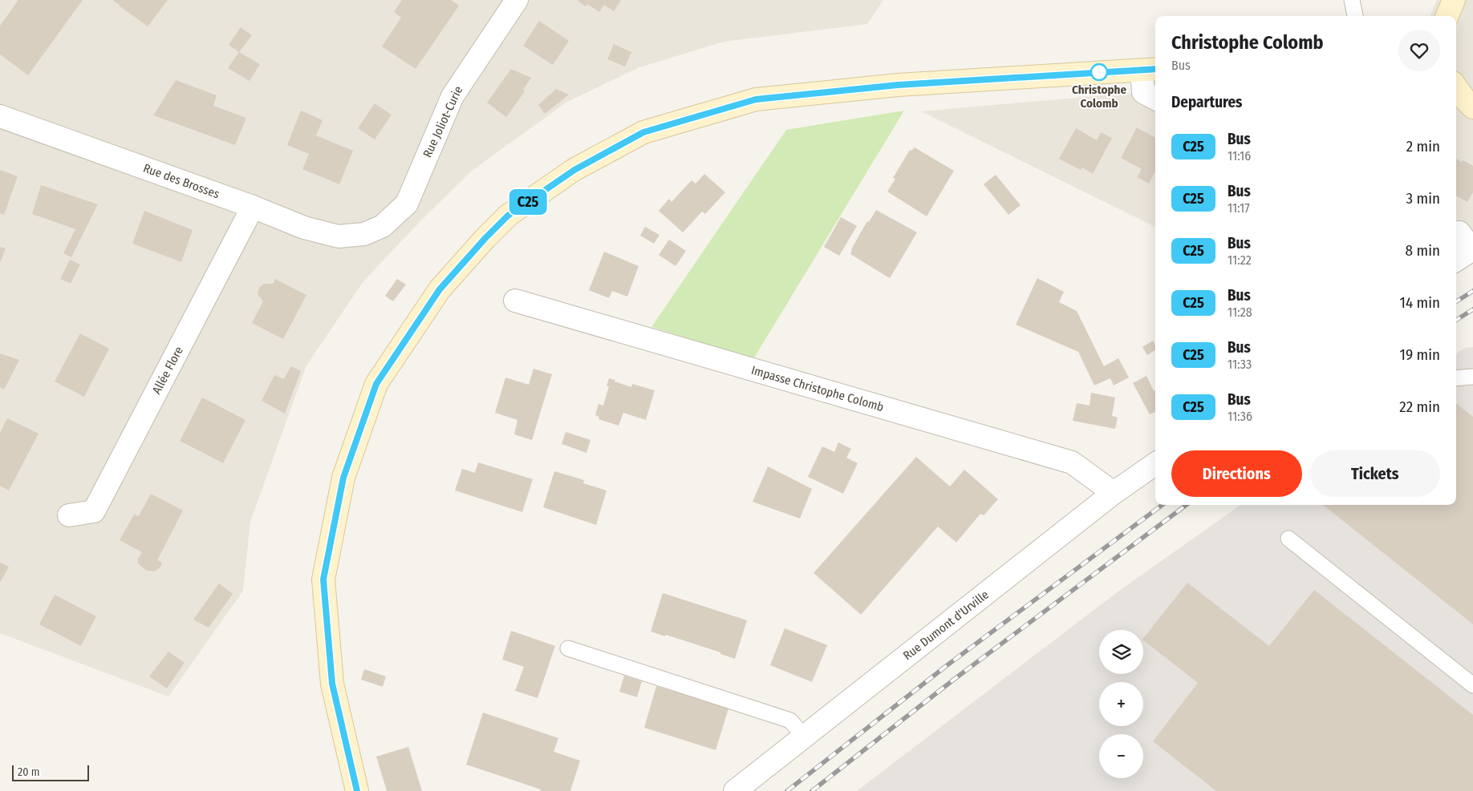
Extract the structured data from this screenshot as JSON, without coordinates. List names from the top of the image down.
{
  "streets": {
    "street": [
      "Rue Joliot-Curie",
      "Rue des Brosses",
      "Allée Flore",
      "Impasse Christophe Colomb",
      "Rue Dumont d'Urville"
    ]
  },
  "crossings": [
    ["Rue Joliot-Curie", "Rue des Brosses"],
    ["Rue des Brosses", "Allée Flore"],
    ["Impasse Christophe Colomb", "Rue Dumont d'Urville"]
  ],
  "places": ["Christophe Colomb"],
  "lines": ["bus line C25"],
  "scale_bar": "20 m",
  "page": {
    "on_map": "C25",
    "heading": [
      ["Christophe Colomb", "Bus"],
      "Departures"
    ],
    "list": [
      {
        "mark": "C25",
        "name": "Bus",
        "note": "11:16",
        "value": "2 min"
      },
      {
        "mark": "C25",
        "name": "Bus",
        "note": "11:17",
        "value": "3 min"
      },
      {
        "mark": "C25",
        "name": "Bus",
        "note": "11:22",
        "value": "8 min"
      },
      {
        "mark": "C25",
        "name": "Bus",
        "note": "11:28",
        "value": "14 min"
      },
      {
        "mark": "C25",
        "name": "Bus",
        "note": "11:33",
        "value": "19 min"
      },
      {
        "mark": "C25",
        "name": "Bus",
        "note": "11:36",
        "value": "22 min"
      }
    ],
    "buttons": ["Directions", "Tickets"],
    "map_buttons": ["+", "−"],
    "scale": "20 m"
  }
}
